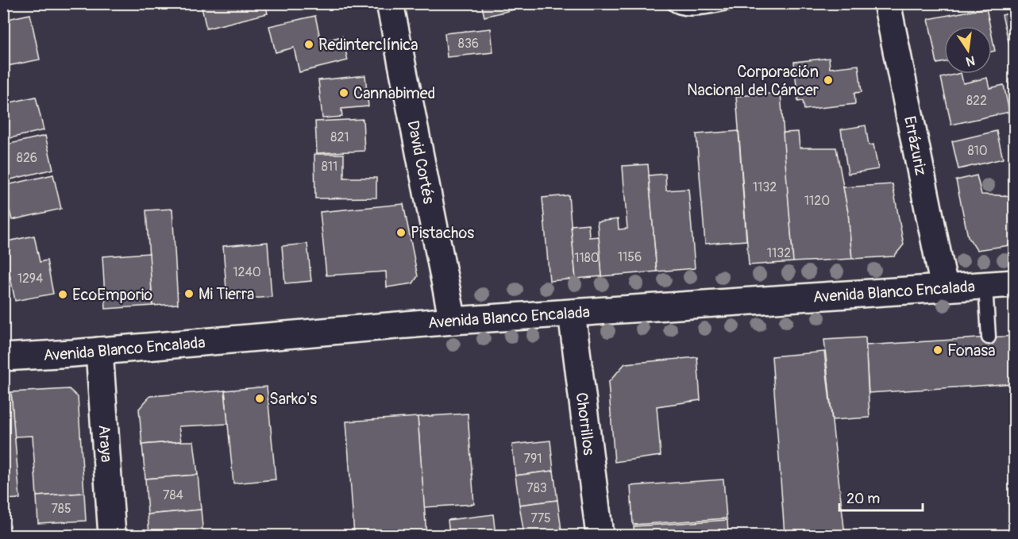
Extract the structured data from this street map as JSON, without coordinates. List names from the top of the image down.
{
  "streets": {
    "street": [
      "Errázuriz",
      "David Cortés",
      "Avenida Blanco Encalada",
      "Chorrillos",
      "Araya"
    ]
  },
  "crossings": [
    ["Errázuriz", "Avenida Blanco Encalada"],
    ["David Cortés", "Avenida Blanco Encalada"],
    ["Avenida Blanco Encalada", "Chorrillos"],
    ["Avenida Blanco Encalada", "Araya"]
  ],
  "places": [
    "Redinterclínica",
    "Corporación Nacional del Cáncer",
    "Cannabimed",
    "Pistachos",
    "Mi Tierra",
    "EcoEmporio",
    "Fonasa",
    "Sarko's"
  ],
  "house_numbers": [
    "836",
    "822",
    "821",
    "810",
    "826",
    "811",
    "1132",
    "1120",
    "1132",
    "1156",
    "1180",
    "1240",
    "1294",
    "791",
    "783",
    "784",
    "785",
    "775"
  ],
  "scale_bar": "20 m",
  "north": "bottom"
}
